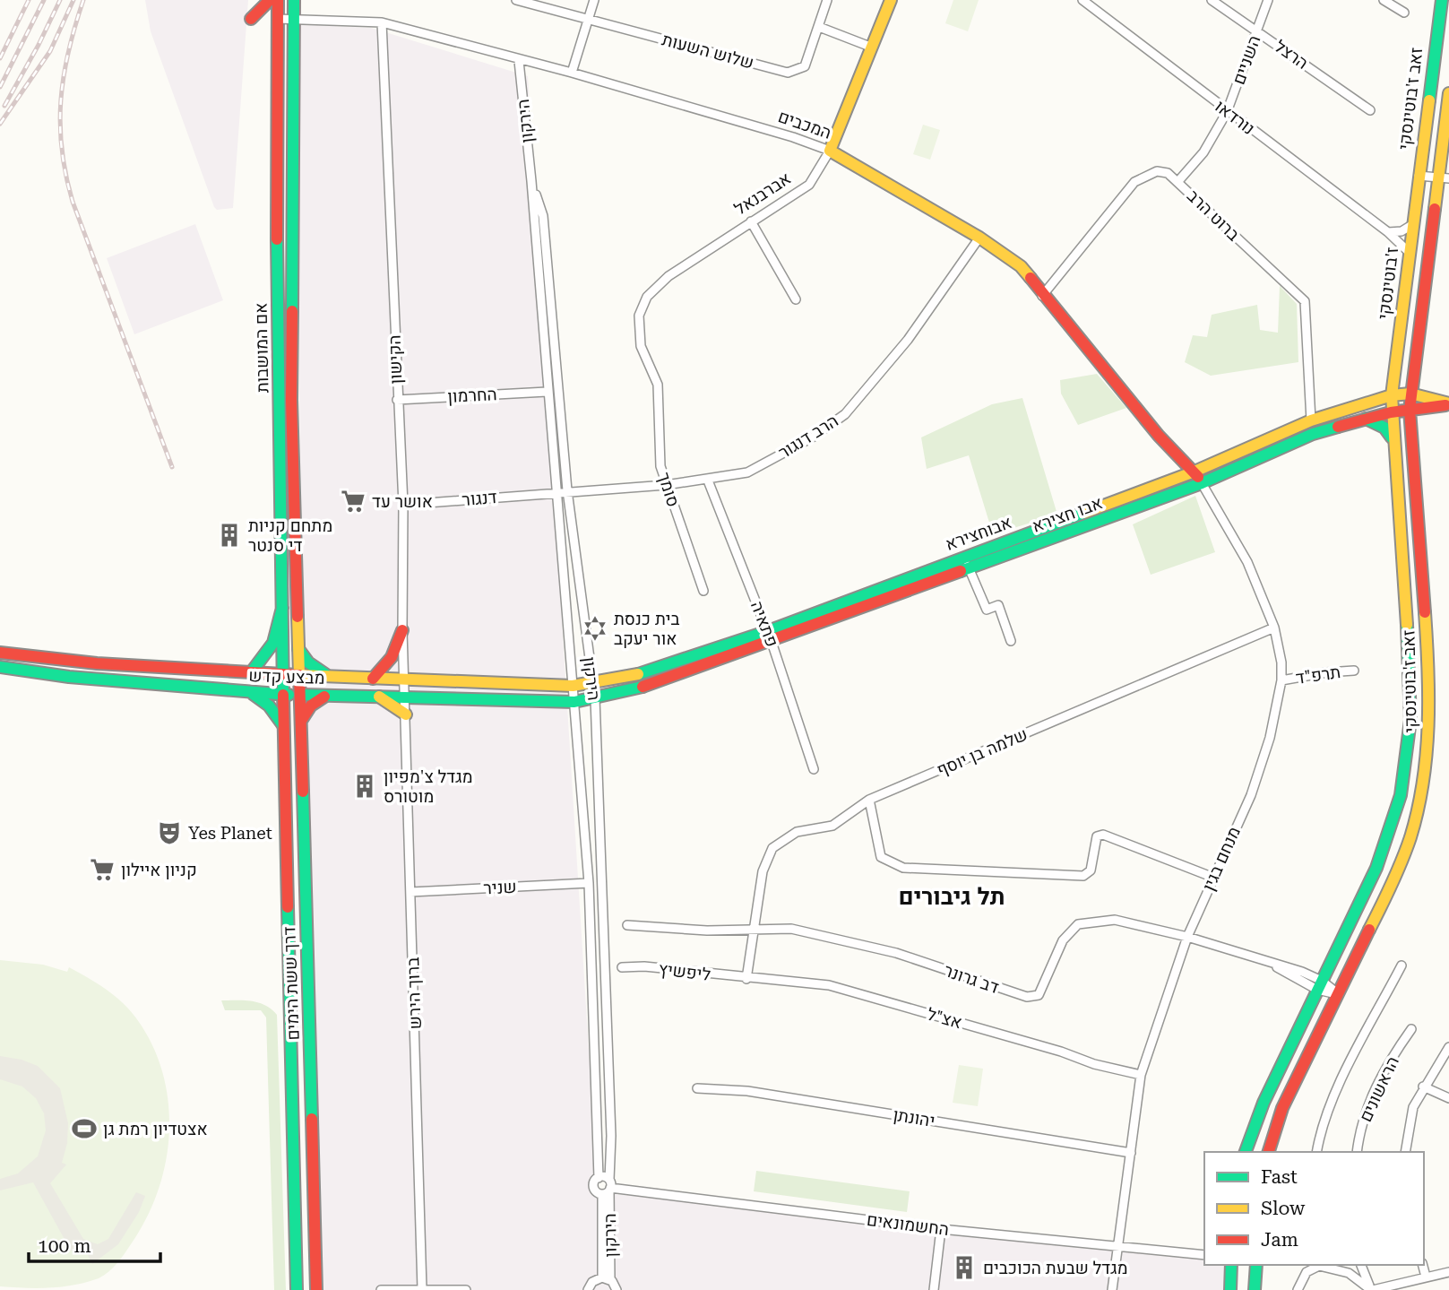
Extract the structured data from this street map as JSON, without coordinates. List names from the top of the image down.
{
  "streets": {
    "main road": [
      "זאב ז'בוטינסקי",
      "המכבים",
      "אברבנאל",
      "ז'בוטינסקי",
      "אם המושבות",
      "אבו חצירא",
      "אבוחצירא",
      "מבצע קדש",
      "דרך ששת הימים"
    ],
    "street": [
      "שלוש השעות",
      "הרצל",
      "השניים",
      "נורדאו",
      "הירקון",
      "ברוט הרב",
      "הקישון",
      "החרמון",
      "הרב דנגור",
      "סומך",
      "דנגור",
      "פתאיה",
      "תרפ\"ד",
      "שלמה בן יוסף",
      "מנחם בגין",
      "שניר",
      "ליפשיץ",
      "דב גרונר",
      "ברוך הירש",
      "אצ\"ל",
      "הראשונים",
      "יהונתן",
      "החשמונאים"
    ]
  },
  "crossings": [
    ["הרצל", "השניים"],
    ["השניים", "נורדאו"],
    ["השניים", "ברוט הרב"],
    ["זאב ז'בוטינסקי", "ז'בוטינסקי"],
    ["זאב ז'בוטינסקי", "אבו חצירא"],
    ["זאב ז'בוטינסקי", "אבוחצירא"],
    ["זאב ז'בוטינסקי", "דב גרונר"],
    ["נורדאו", "ז'בוטינסקי"],
    ["הירקון", "המכבים"],
    ["הירקון", "החרמון"],
    ["הירקון", "הרב דנגור"],
    ["הירקון", "דנגור"],
    ["הירקון", "אבו חצירא"],
    ["הירקון", "אבוחצירא"],
    ["הירקון", "מבצע קדש"],
    ["הירקון", "שניר"],
    ["הירקון", "החשמונאים"],
    ["המכבים", "אברבנאל"],
    ["המכבים", "ברוט הרב"],
    ["המכבים", "אם המושבות"],
    ["המכבים", "הקישון"],
    ["המכבים", "הרב דנגור"],
    ["המכבים", "אבו חצירא"],
    ["המכבים", "אבוחצירא"],
    ["המכבים", "מנחם בגין"],
    ["אברבנאל", "סומך"],
    ["ברוט הרב", "אבוחצירא"],
    ["ז'בוטינסקי", "אבוחצירא"],
    ["אם המושבות", "מבצע קדש"],
    ["אם המושבות", "דרך ששת הימים"],
    ["הקישון", "החרמון"],
    ["הקישון", "דנגור"],
    ["הקישון", "מבצע קדש"],
    ["הקישון", "ברוך הירש"],
    ["הרב דנגור", "סומך"],
    ["הרב דנגור", "דנגור"],
    ["הרב דנגור", "פתאיה"],
    ["אבו חצירא", "אבוחצירא"],
    ["אבו חצירא", "פתאיה"],
    ["אבו חצירא", "מבצע קדש"],
    ["אבו חצירא", "מנחם בגין"],
    ["אבוחצירא", "פתאיה"],
    ["אבוחצירא", "מבצע קדש"],
    ["תרפ\"ד", "מנחם בגין"],
    ["מבצע קדש", "דרך ששת הימים"],
    ["מבצע קדש", "ברוך הירש"],
    ["שלמה בן יוסף", "מנחם בגין"],
    ["שלמה בן יוסף", "ליפשיץ"],
    ["שלמה בן יוסף", "דב גרונר"],
    ["שלמה בן יוסף", "אצ\"ל"],
    ["מנחם בגין", "דב גרונר"],
    ["מנחם בגין", "אצ\"ל"],
    ["מנחם בגין", "יהונתן"],
    ["מנחם בגין", "החשמונאים"],
    ["שניר", "ברוך הירש"],
    ["ליפשיץ", "אצ\"ל"]
  ],
  "districts": ["תל גיבורים"],
  "places": {
    "supermarket": ["אושר עד", "קניון איילון"],
    "building": ["מתחם קניות די סנטר", "מגדל צ'מפיון מוטורס", "מגדל שבעת הכוכבים"],
    "synagogue": ["בית כנסת אור יעקב"],
    "theatre": ["Yes Planet"],
    "sports": ["אצטדיון רמת גן"]
  },
  "legend": ["Fast", "Slow", "Jam"],
  "scale_bar": "100 m"
}
